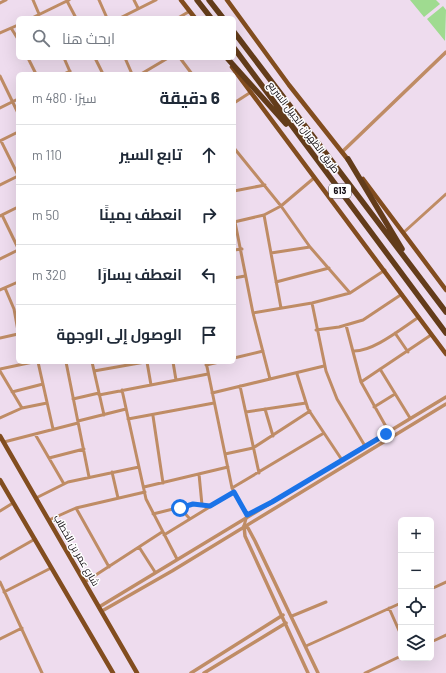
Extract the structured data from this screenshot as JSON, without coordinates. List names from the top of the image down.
{
  "streets": {
    "highway": ["طريق الظهران الجبيل السريع", "613"],
    "main road": ["شارع عمر بن الخطاب"]
  },
  "page": {
    "search": "ابحث هنا",
    "heading": ["6 دقيقة", "سيرًا · 480 m"],
    "list": [
      ["تابع السير", "110 m"],
      ["انعطف يمينًا", "50 m"],
      ["انعطف يسارًا", "320 m"],
      "الوصول إلى الوجهة"
    ],
    "map_buttons": ["+", "−"]
  }
}
